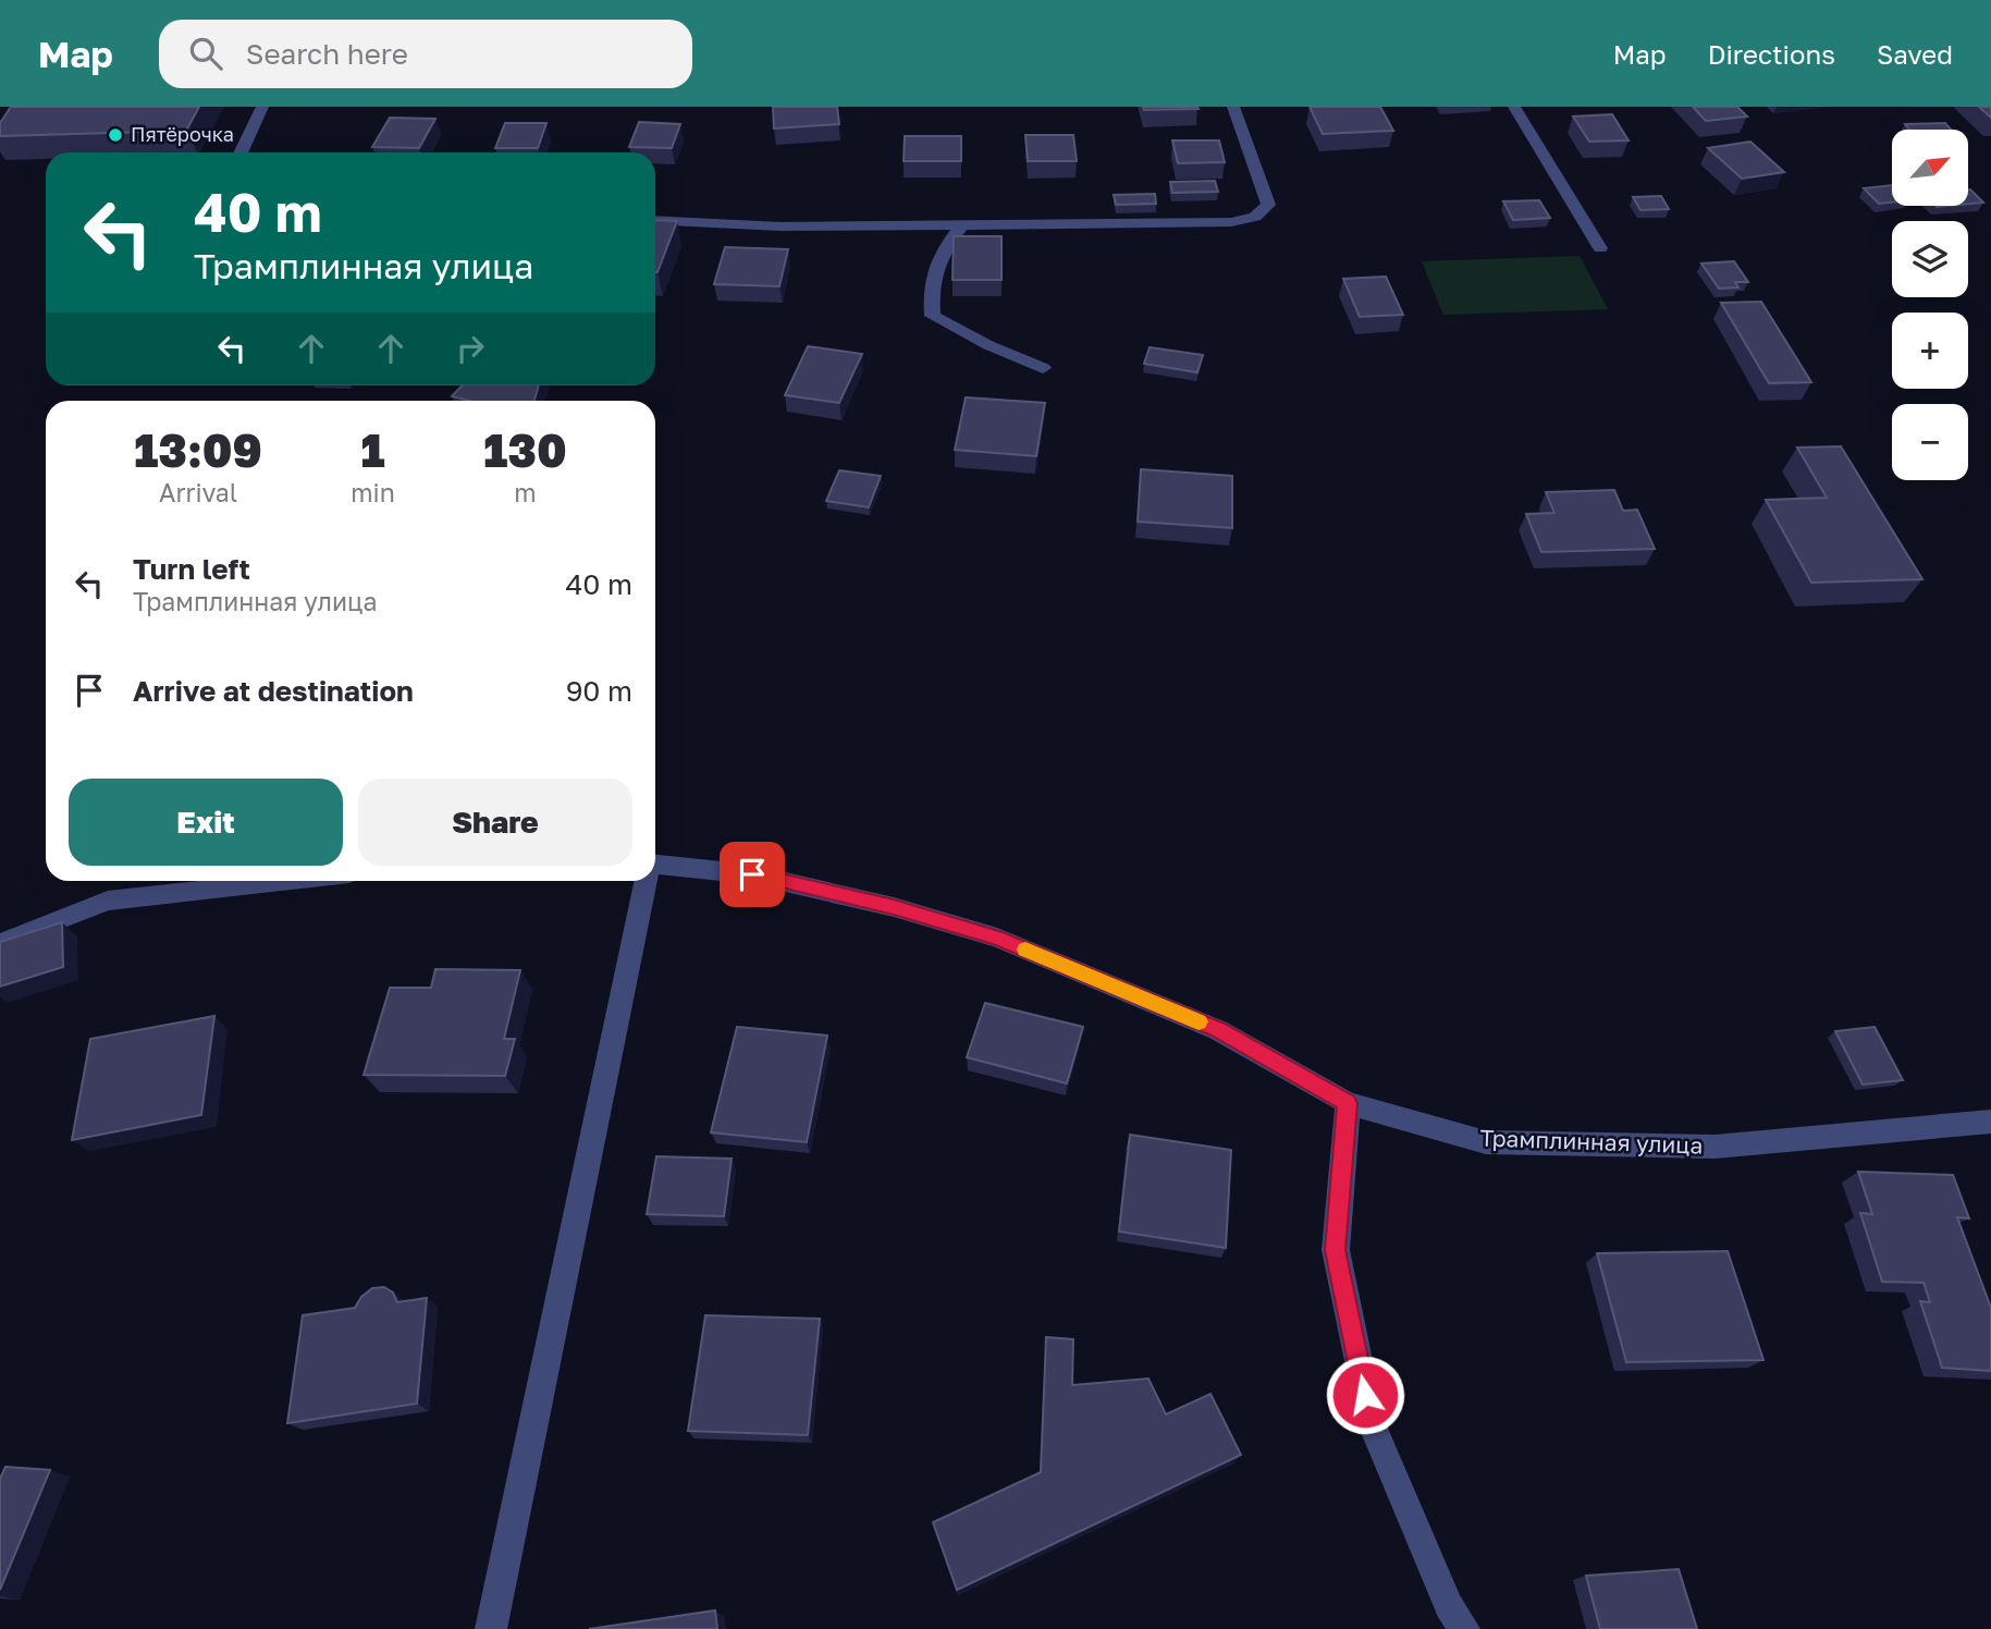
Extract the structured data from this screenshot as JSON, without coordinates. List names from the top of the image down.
{
  "streets": {
    "street": ["Трамплинная улица"]
  },
  "places": ["Пятёрочка"],
  "north": "top right",
  "page": {
    "header": "Map",
    "search": "Search here",
    "nav": ["Map", "Directions", "Saved"],
    "map_buttons": ["+", "−"],
    "turn": ["40 m", "Трамплинная улица"],
    "eta": [
      "13:09",
      "Arrival",
      "1",
      "min",
      "130",
      "m"
    ],
    "list": [
      {
        "name": "Turn left",
        "note": "Трамплинная улица",
        "value": "40 m"
      },
      {
        "name": "Arrive at destination",
        "value": "90 m"
      }
    ],
    "buttons": ["Exit", "Share"]
  }
}
